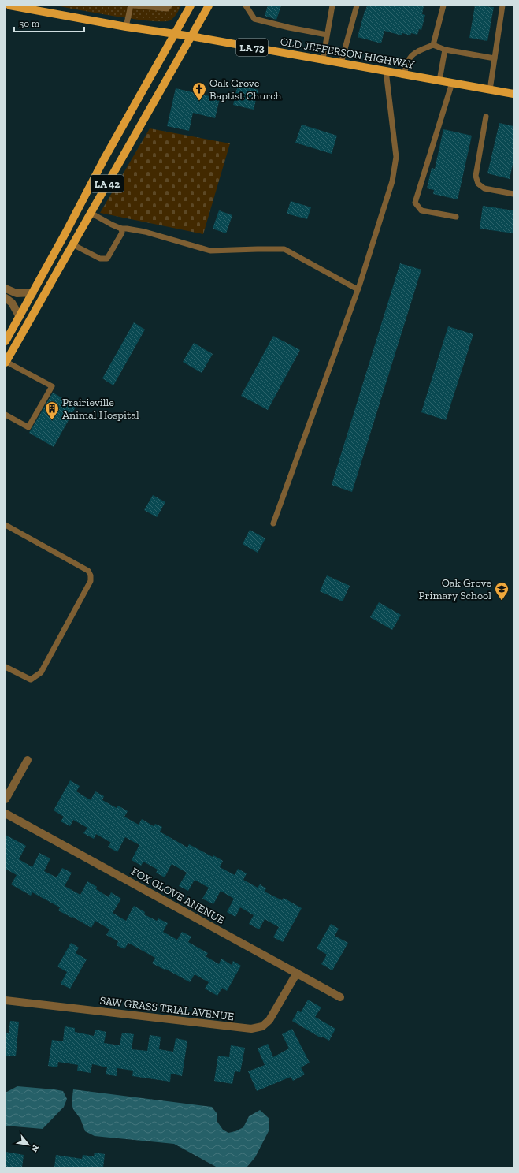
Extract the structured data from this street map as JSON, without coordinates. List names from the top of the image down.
{
  "streets": {
    "main road": ["LA 73", "OLD JEFFERSON HIGHWAY", "LA 42"],
    "street": ["FOX GLOVE ANENUE", "SAW GRASS TRIAL AVENUE"]
  },
  "crossings": [
    ["OLD JEFFERSON HIGHWAY", "LA 42"],
    ["FOX GLOVE ANENUE", "SAW GRASS TRIAL AVENUE"]
  ],
  "places": {
    "church": ["Oak Grove Baptist Church"],
    "building": ["Prairieville Animal Hospital"],
    "school or university": ["Oak Grove Primary School"]
  },
  "scale_bar": "50 m",
  "north": "bottom right"
}
